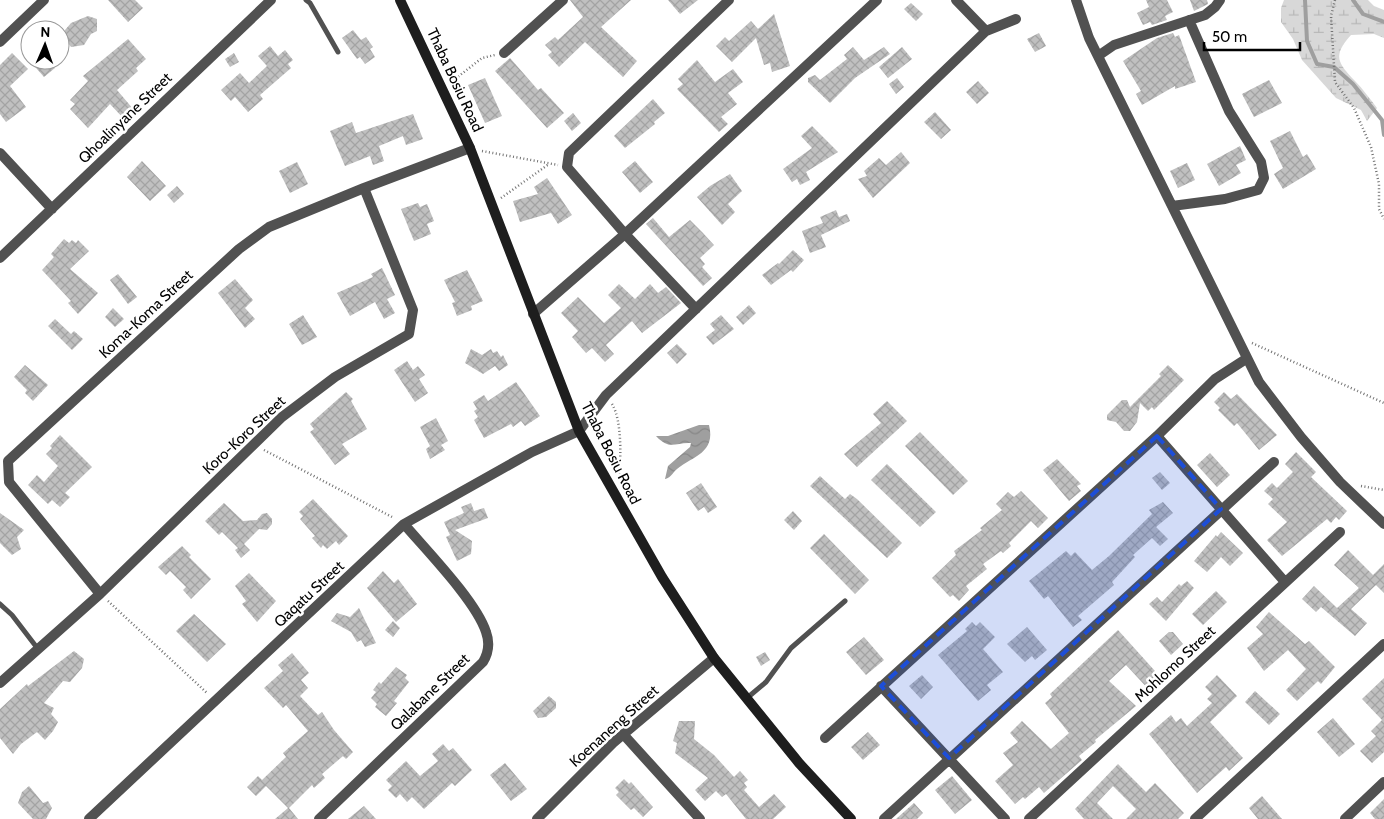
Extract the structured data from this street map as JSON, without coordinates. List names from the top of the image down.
{
  "streets": {
    "street": [
      "Thaba Bosiu Road",
      "Qhoalinyane Street",
      "Koma-Koma Street",
      "Koro-Koro Street",
      "Qaqatu Street",
      "Mohlomo Street",
      "Qalabane Street",
      "Koenaneng Street"
    ]
  },
  "crossings": [
    ["Thaba Bosiu Road", "Koma-Koma Street"],
    ["Thaba Bosiu Road", "Qaqatu Street"],
    ["Thaba Bosiu Road", "Koenaneng Street"],
    ["Koma-Koma Street", "Koro-Koro Street"],
    ["Qaqatu Street", "Qalabane Street"]
  ],
  "scale_bar": "50 m",
  "north": "top"
}
